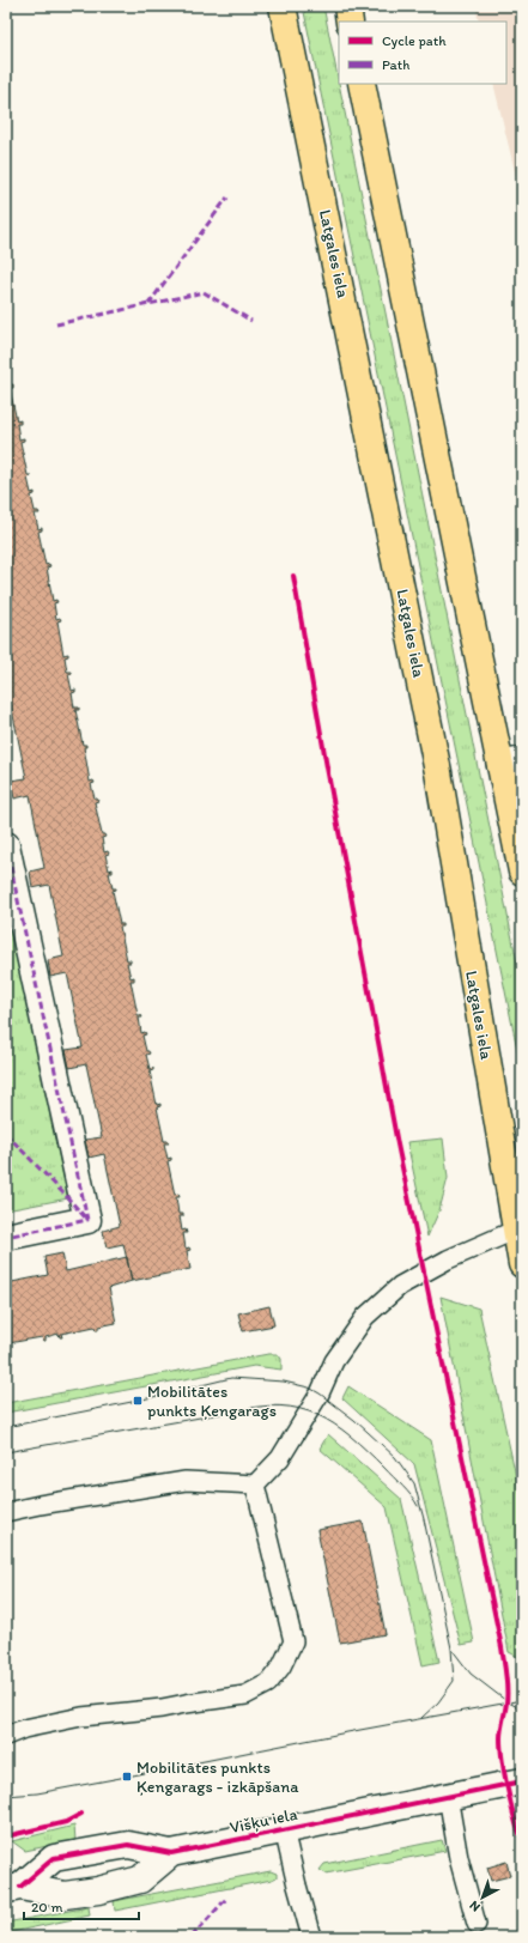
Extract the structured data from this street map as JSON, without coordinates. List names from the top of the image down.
{
  "streets": {
    "highway": ["Latgales iela"],
    "street": ["Višķu iela"]
  },
  "places": {
    "transit": ["Mobilitātes punkts Ķengarags", "Mobilitātes punkts Ķengarags - izkāpšana"]
  },
  "legend": ["Cycle path", "Path"],
  "scale_bar": "20 m",
  "north": "bottom left"
}
